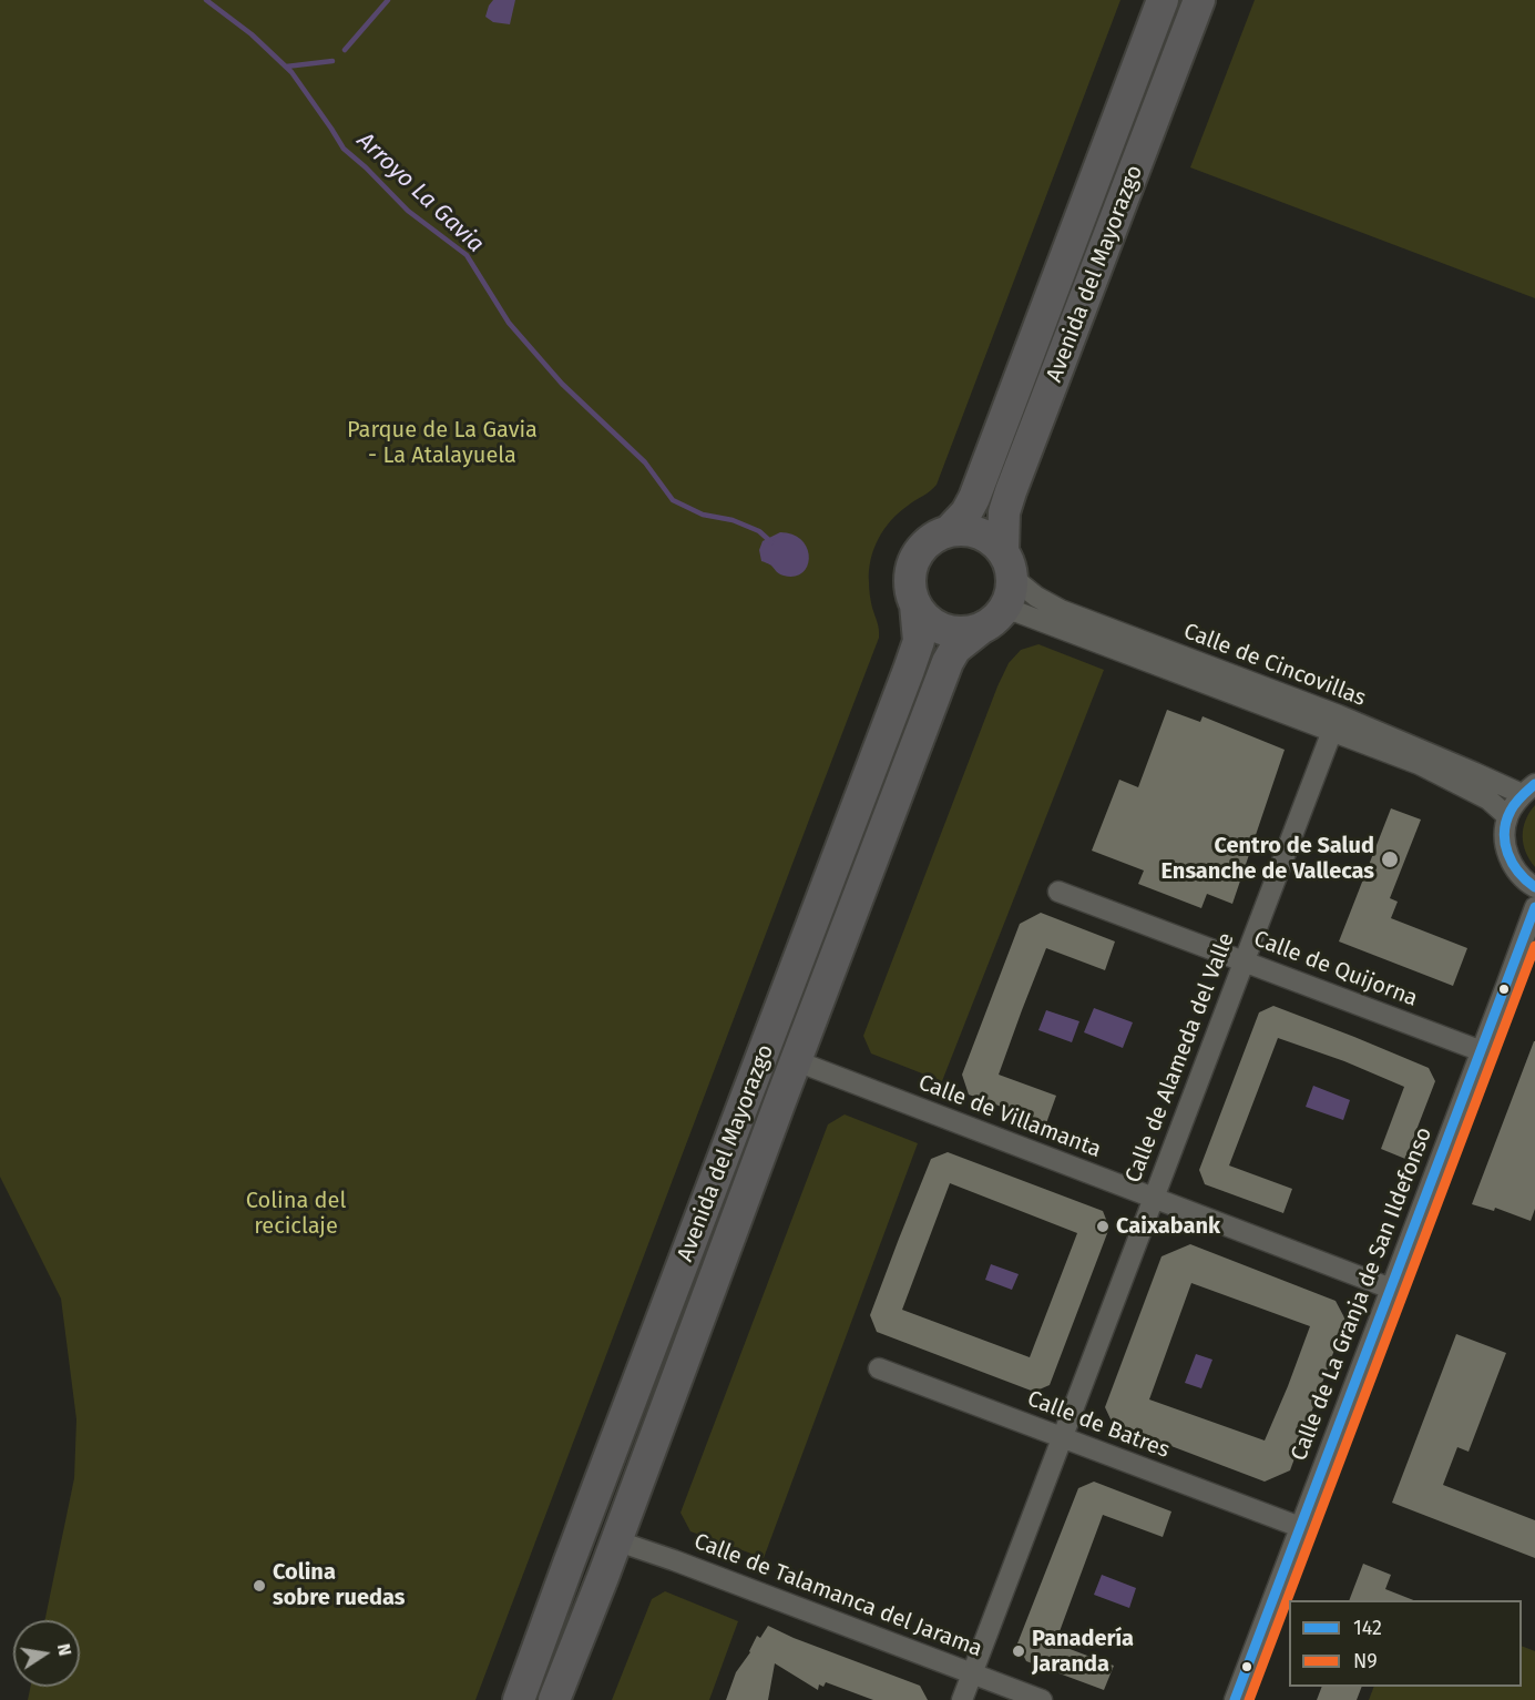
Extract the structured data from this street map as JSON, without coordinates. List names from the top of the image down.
{
  "streets": {
    "main road": ["Avenida del Mayorazgo"],
    "street": [
      "Calle de Cincovillas",
      "Calle de Quijorna",
      "Calle de Alameda del Valle",
      "Calle de Villamanta",
      "Calle de La Granja de San Ildefonso",
      "Calle de Batres",
      "Calle de Talamanca del Jarama"
    ]
  },
  "crossings": [
    ["Avenida del Mayorazgo", "Calle de Cincovillas"],
    ["Avenida del Mayorazgo", "Calle de Villamanta"],
    ["Avenida del Mayorazgo", "Calle de Talamanca del Jarama"],
    ["Calle de Cincovillas", "Calle de Alameda del Valle"],
    ["Calle de Quijorna", "Calle de Alameda del Valle"],
    ["Calle de Quijorna", "Calle de La Granja de San Ildefonso"],
    ["Calle de Alameda del Valle", "Calle de Villamanta"],
    ["Calle de Alameda del Valle", "Calle de Batres"],
    ["Calle de Alameda del Valle", "Calle de Talamanca del Jarama"],
    ["Calle de Villamanta", "Calle de La Granja de San Ildefonso"],
    ["Calle de La Granja de San Ildefonso", "Calle de Batres"]
  ],
  "water": ["Arroyo La Gavia"],
  "parks": ["Parque de La Gavia - La Atalayuela", "Colina del reciclaje"],
  "places": [
    "Centro de Salud Ensanche de Vallecas",
    "Caixabank",
    "Colina sobre ruedas",
    "Panadería Jaranda"
  ],
  "lines": ["transit line 142", "transit line N9"],
  "legend": ["142", "N9"],
  "north": "right"
}
